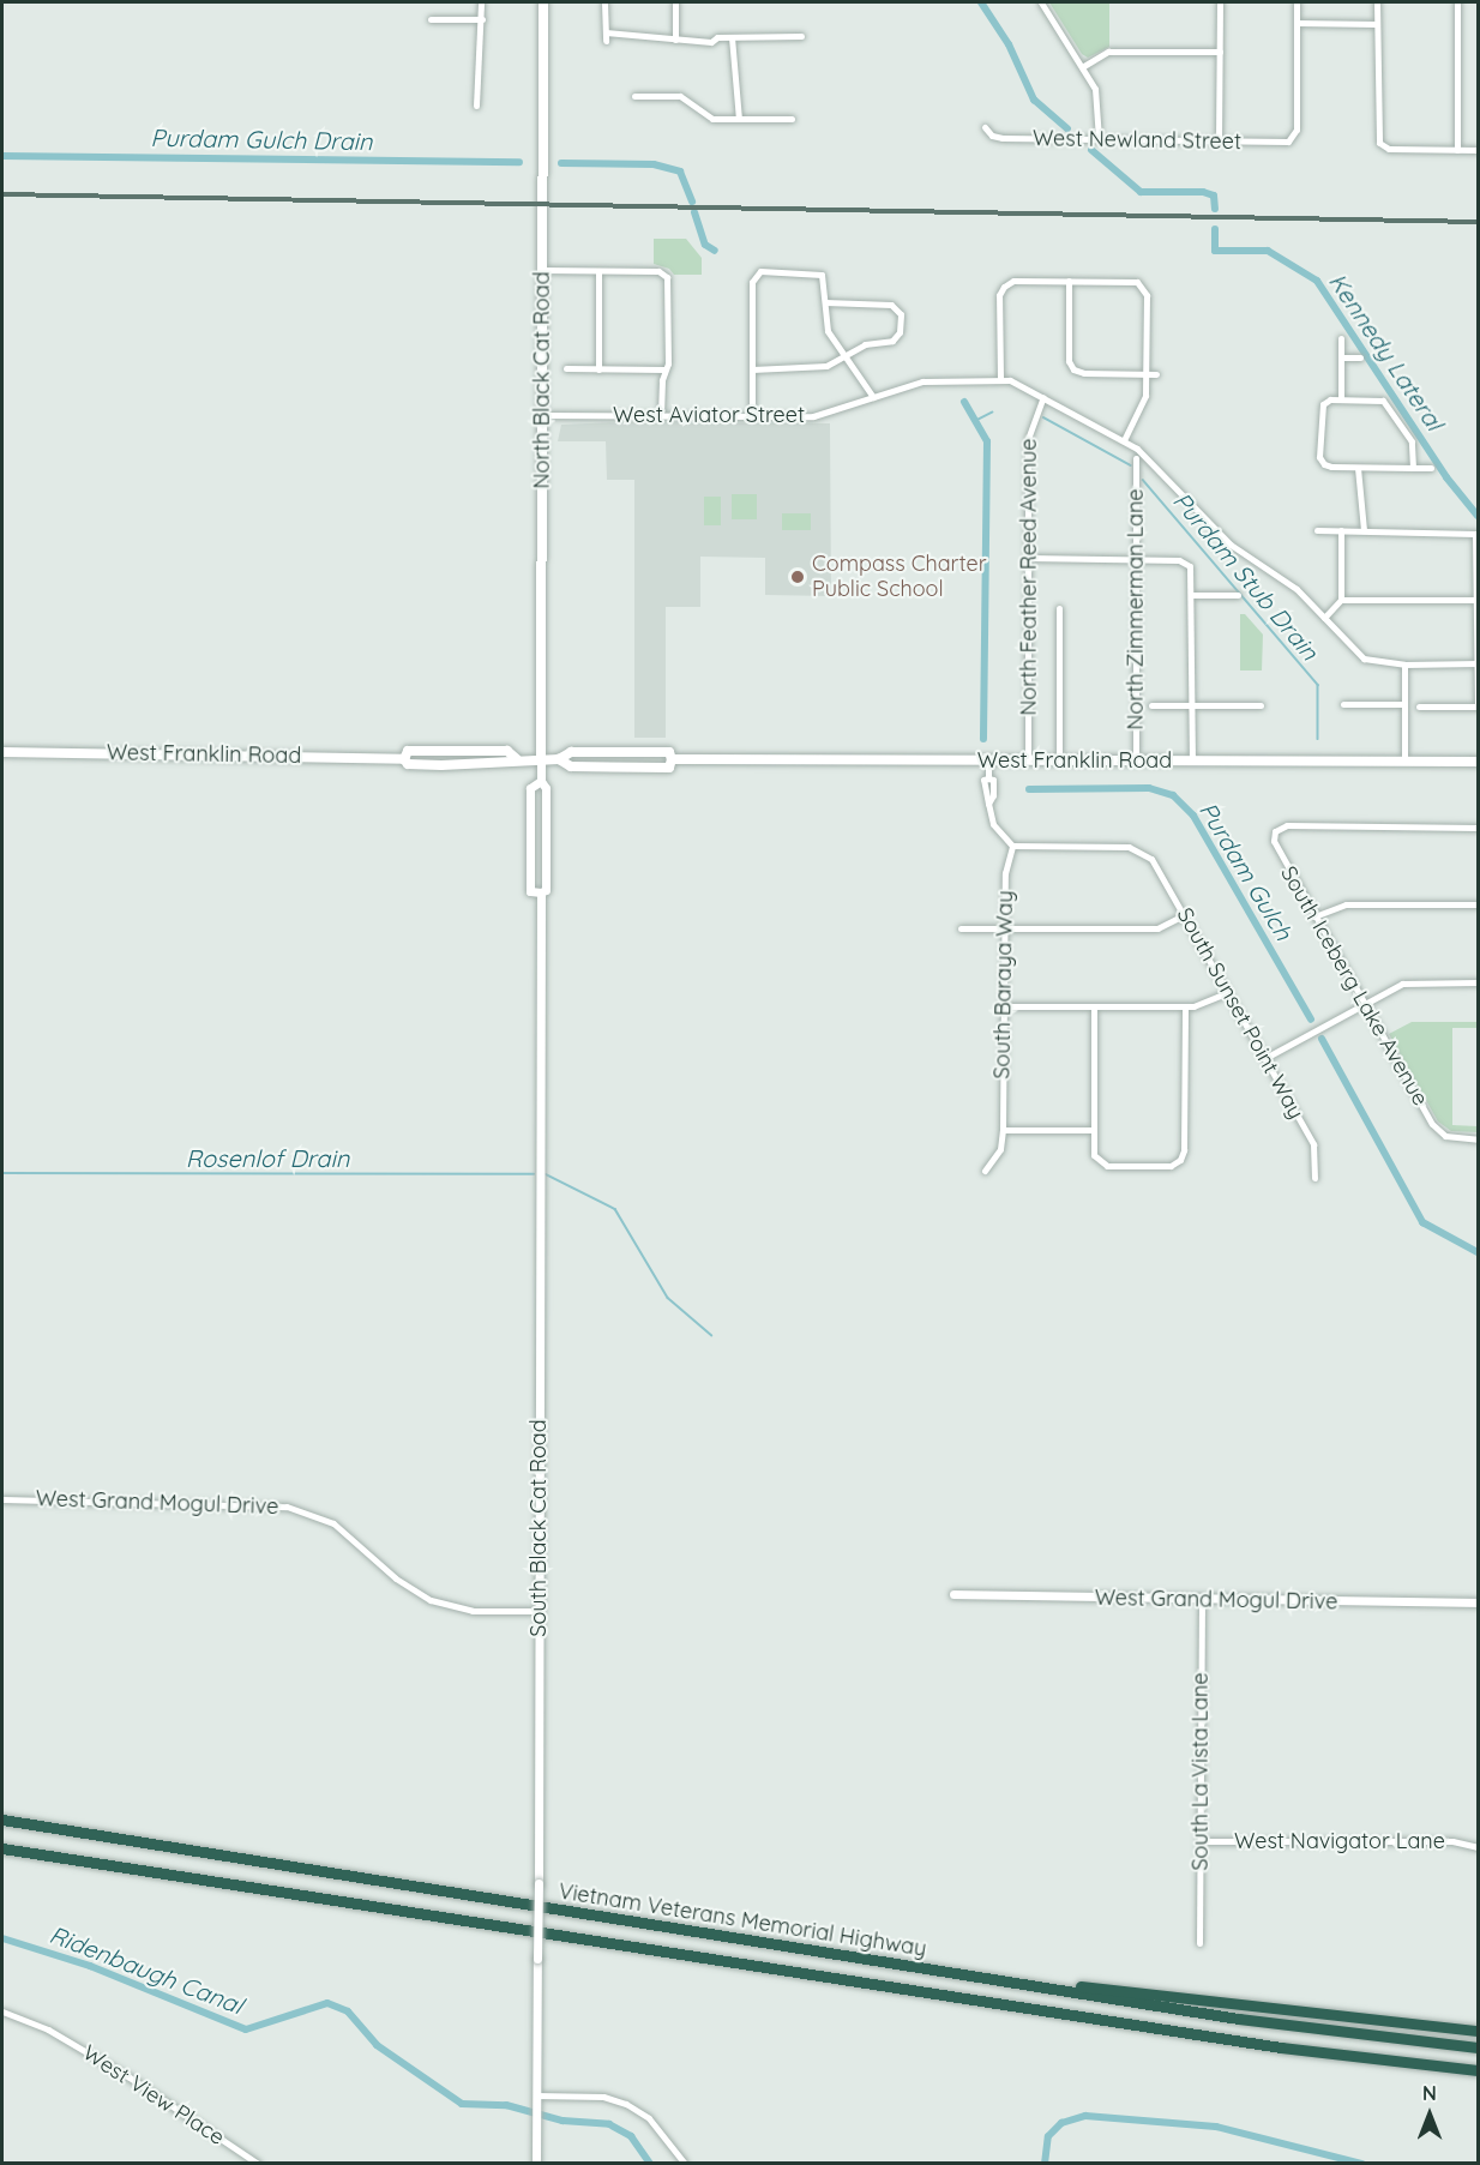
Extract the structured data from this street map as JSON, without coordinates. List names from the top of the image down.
{
  "streets": {
    "highway": ["Vietnam Veterans Memorial Highway"],
    "main road": ["North Black Cat Road", "West Franklin Road"],
    "street": [
      "West Newland Street",
      "West Aviator Street",
      "North Feather Reed Avenue",
      "North Zimmerman Lane",
      "South Baraya Way",
      "South Iceberg Lake Avenue",
      "South Sunset Point Way",
      "West Grand Mogul Drive",
      "South Black Cat Road",
      "South La Vista Lane",
      "West Navigator Lane",
      "West View Place"
    ]
  },
  "crossings": [
    ["North Black Cat Road", "West Aviator Street"],
    ["North Black Cat Road", "West Franklin Road"],
    ["North Black Cat Road", "South Black Cat Road"],
    ["North Feather Reed Avenue", "West Franklin Road"],
    ["North Zimmerman Lane", "West Franklin Road"],
    ["West Franklin Road", "South Black Cat Road"],
    ["South Baraya Way", "South Sunset Point Way"],
    ["West Grand Mogul Drive", "South Black Cat Road"],
    ["West Grand Mogul Drive", "South La Vista Lane"],
    ["South La Vista Lane", "West Navigator Lane"]
  ],
  "water": [
    "Purdam Gulch Drain",
    "Kennedy Lateral",
    "Purdam Stub Drain",
    "Purdam Gulch",
    "Rosenlof Drain",
    "Ridenbaugh Canal"
  ],
  "places": ["Compass Charter Public School"],
  "north": "top"
}
